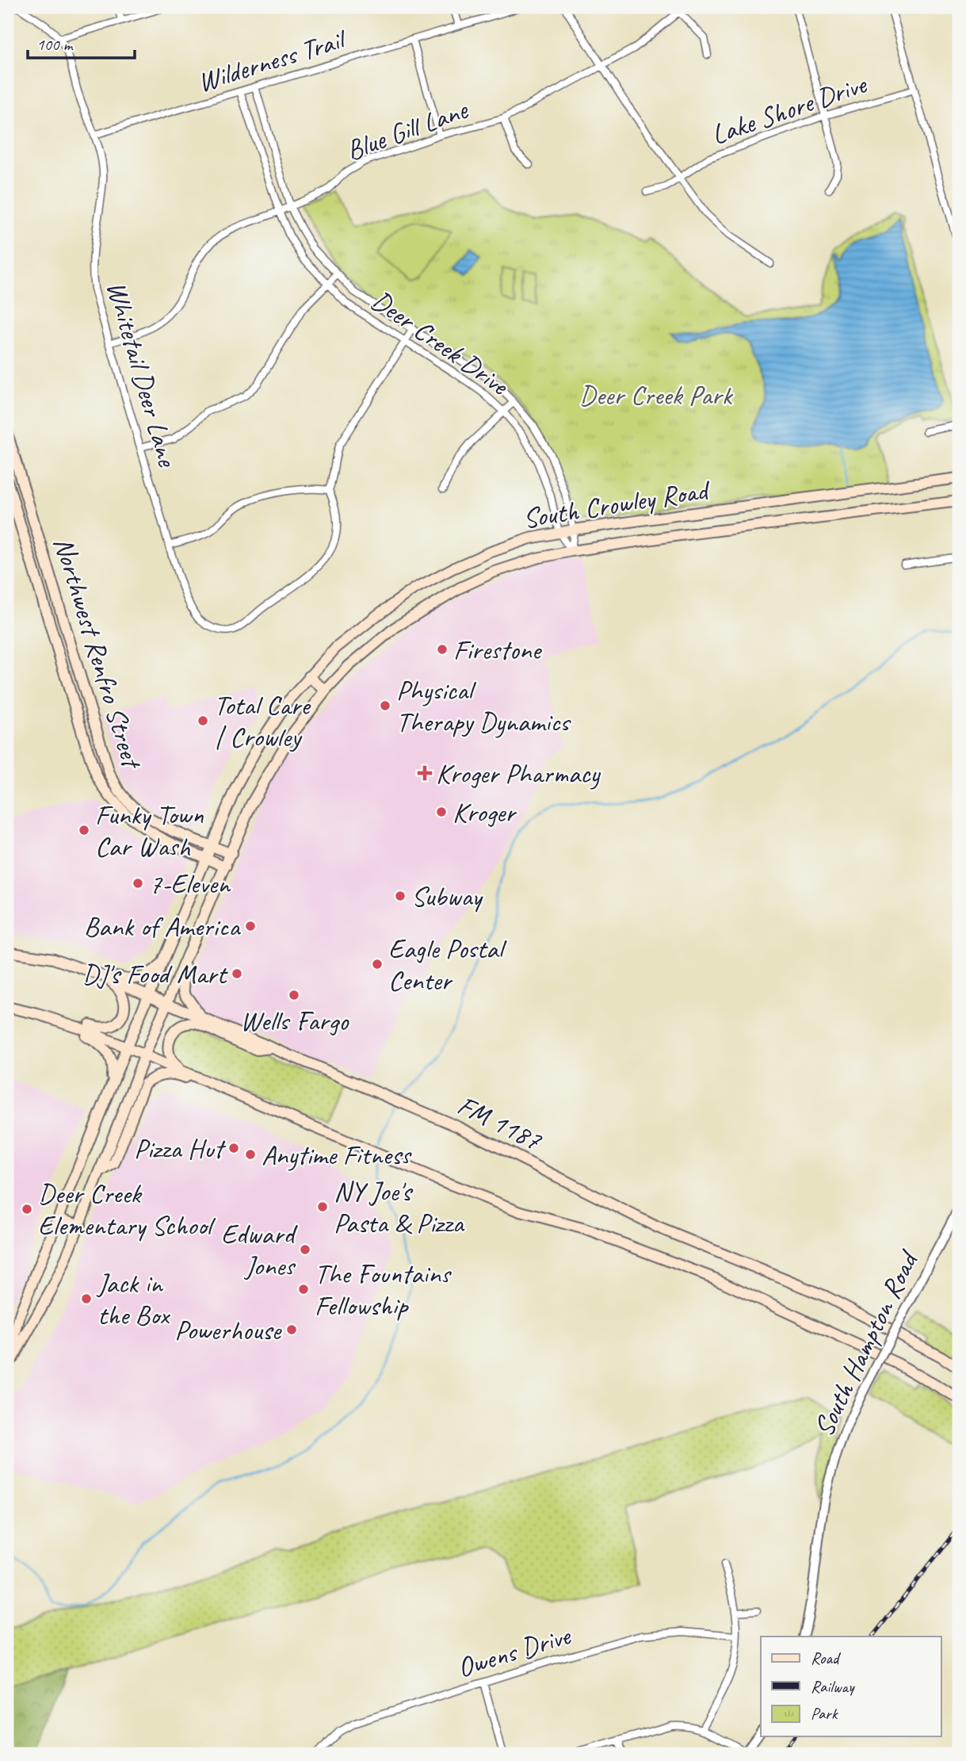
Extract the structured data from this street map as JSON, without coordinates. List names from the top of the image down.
{
  "streets": {
    "main road": ["South Crowley Road", "Northwest Renfro Street", "FM 1187"],
    "street": [
      "Wilderness Trail",
      "Lake Shore Drive",
      "Blue Gill Lane",
      "Deer Creek Drive",
      "Whitetail Deer Lane",
      "South Hampton Road",
      "Owens Drive"
    ]
  },
  "crossings": [
    ["Wilderness Trail", "Deer Creek Drive"],
    ["Wilderness Trail", "Whitetail Deer Lane"],
    ["Blue Gill Lane", "Deer Creek Drive"],
    ["Blue Gill Lane", "Whitetail Deer Lane"],
    ["Deer Creek Drive", "South Crowley Road"],
    ["South Crowley Road", "Northwest Renfro Street"],
    ["South Crowley Road", "FM 1187"]
  ],
  "parks": ["Deer Creek Park"],
  "places": {
    "other": [
      "Firestone",
      "Physical Therapy Dynamics",
      "Total Care | Crowley",
      "Kroger",
      "Funky Town Car Wash",
      "7-Eleven",
      "Subway",
      "Bank of America",
      "Eagle Postal Center",
      "DJ's Food Mart",
      "Wells Fargo",
      "Pizza Hut",
      "Anytime Fitness",
      "NY Joe's Pasta & Pizza",
      "Deer Creek Elementary School",
      "Edward Jones",
      "The Fountains Fellowship",
      "Jack in the Box",
      "Powerhouse"
    ],
    "health": ["Kroger Pharmacy"]
  },
  "legend": ["Road", "Railway", "Park"],
  "scale_bar": "100 m"
}
